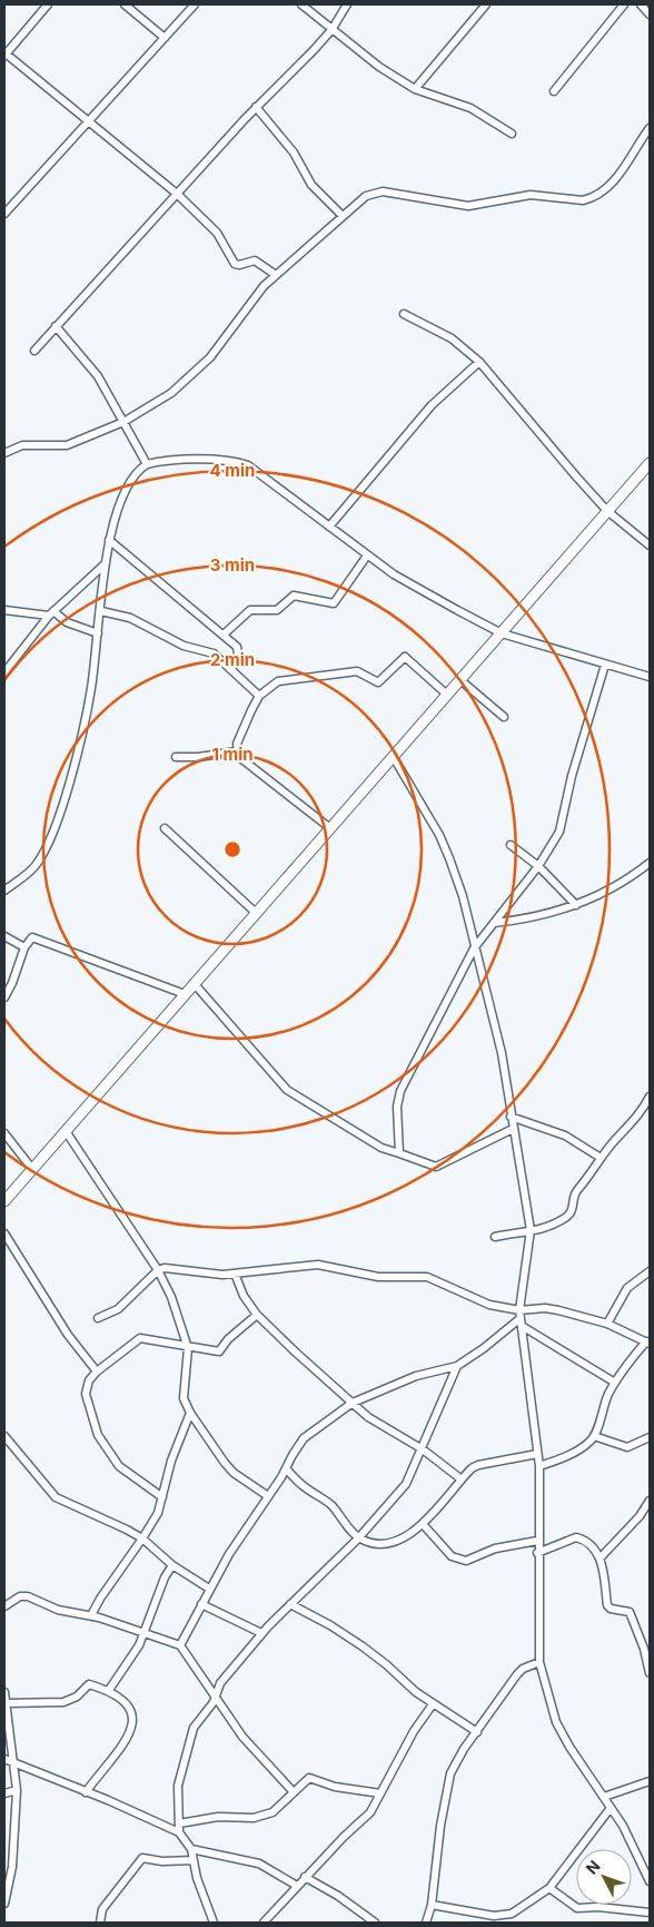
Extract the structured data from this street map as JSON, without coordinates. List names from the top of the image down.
{
  "north": "top left",
  "rings": [
    "4 min",
    "3 min",
    "2 min",
    "1 min"
  ]
}
